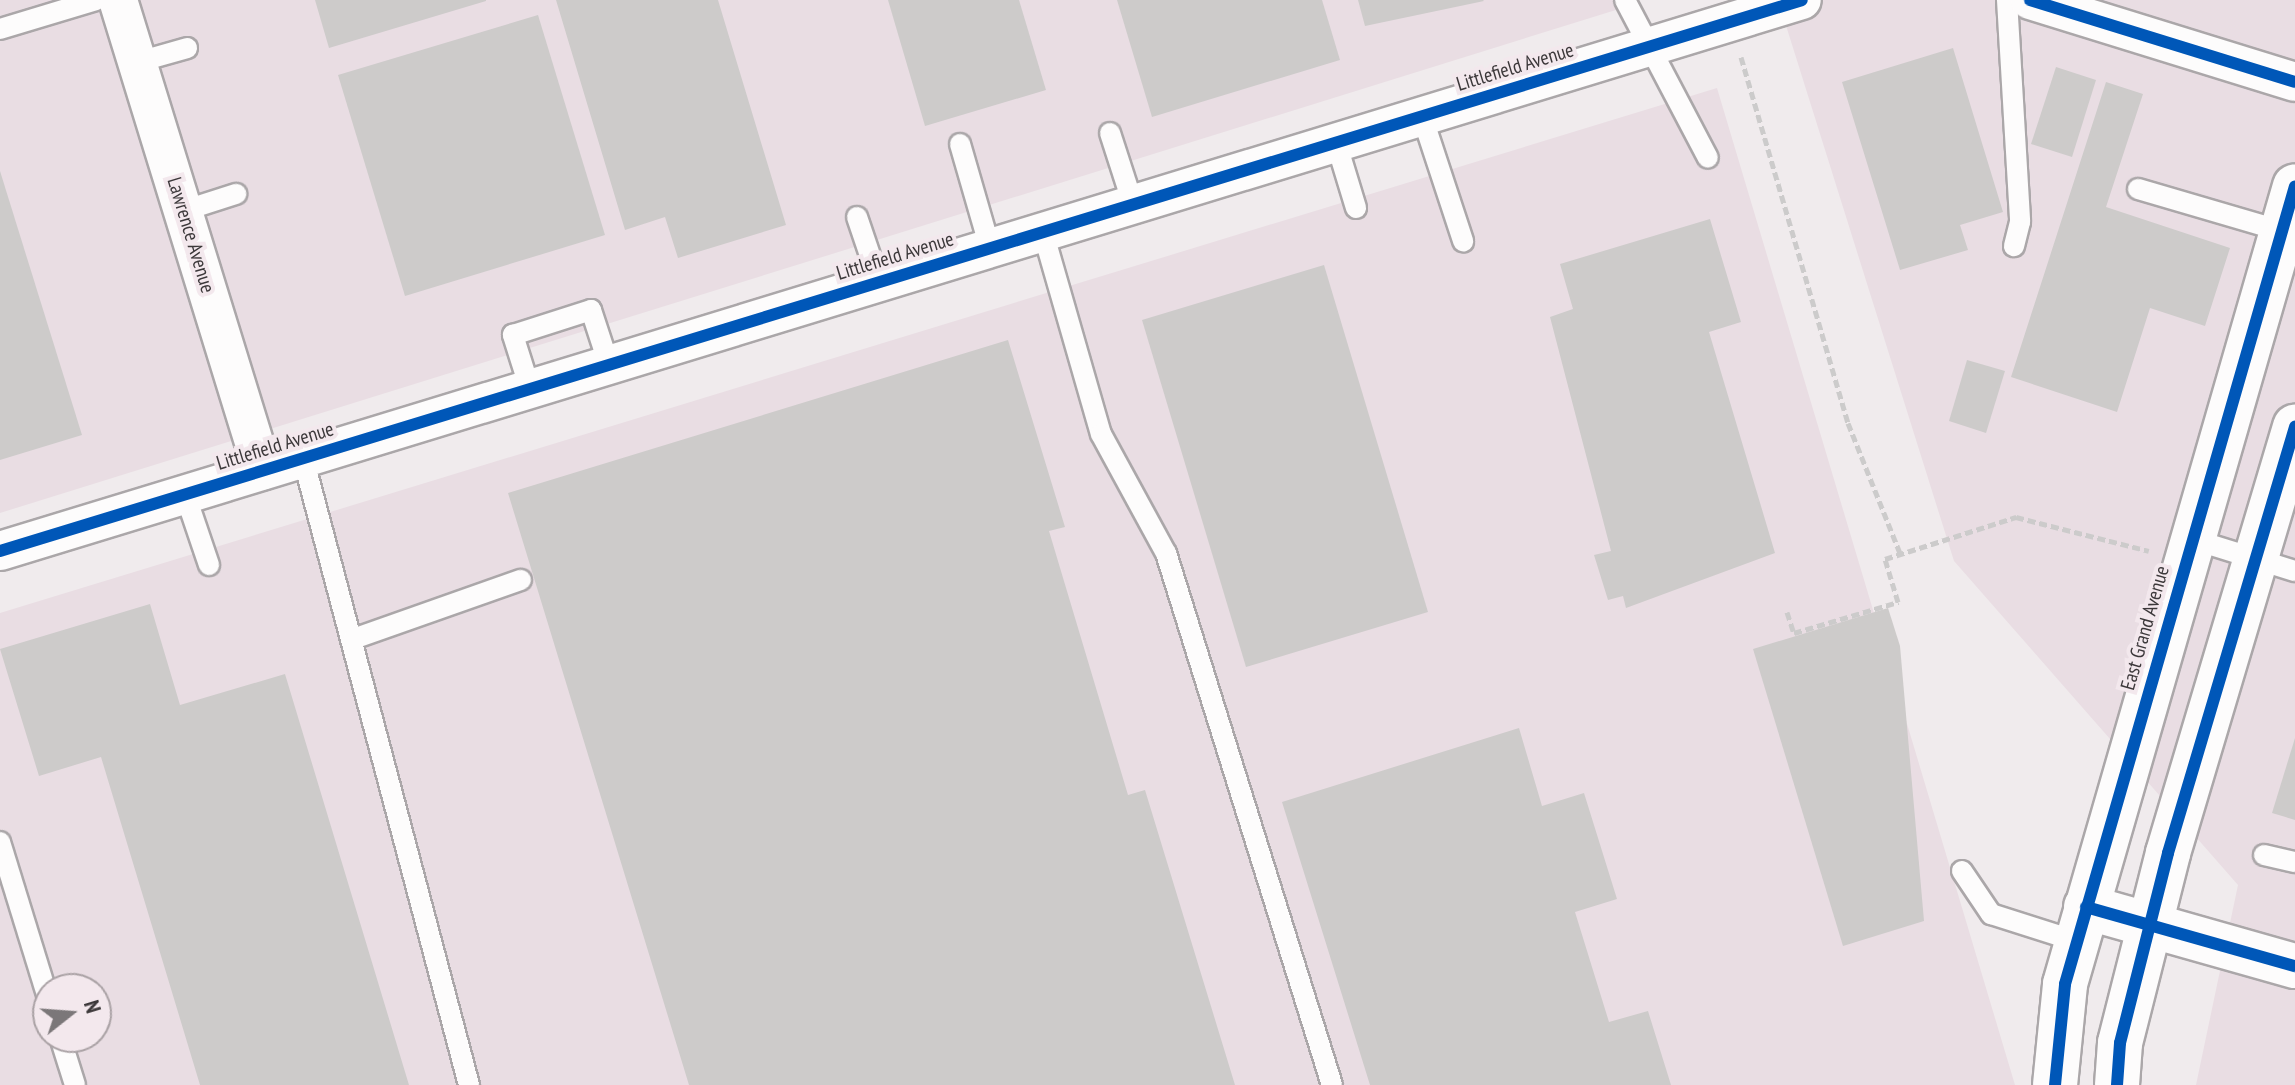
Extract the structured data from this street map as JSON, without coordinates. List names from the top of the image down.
{
  "streets": {
    "main road": ["East Grand Avenue"],
    "street": ["Littlefield Avenue", "Lawrence Avenue"]
  },
  "crossings": [
    ["Littlefield Avenue", "Lawrence Avenue"]
  ],
  "north": "right"
}
